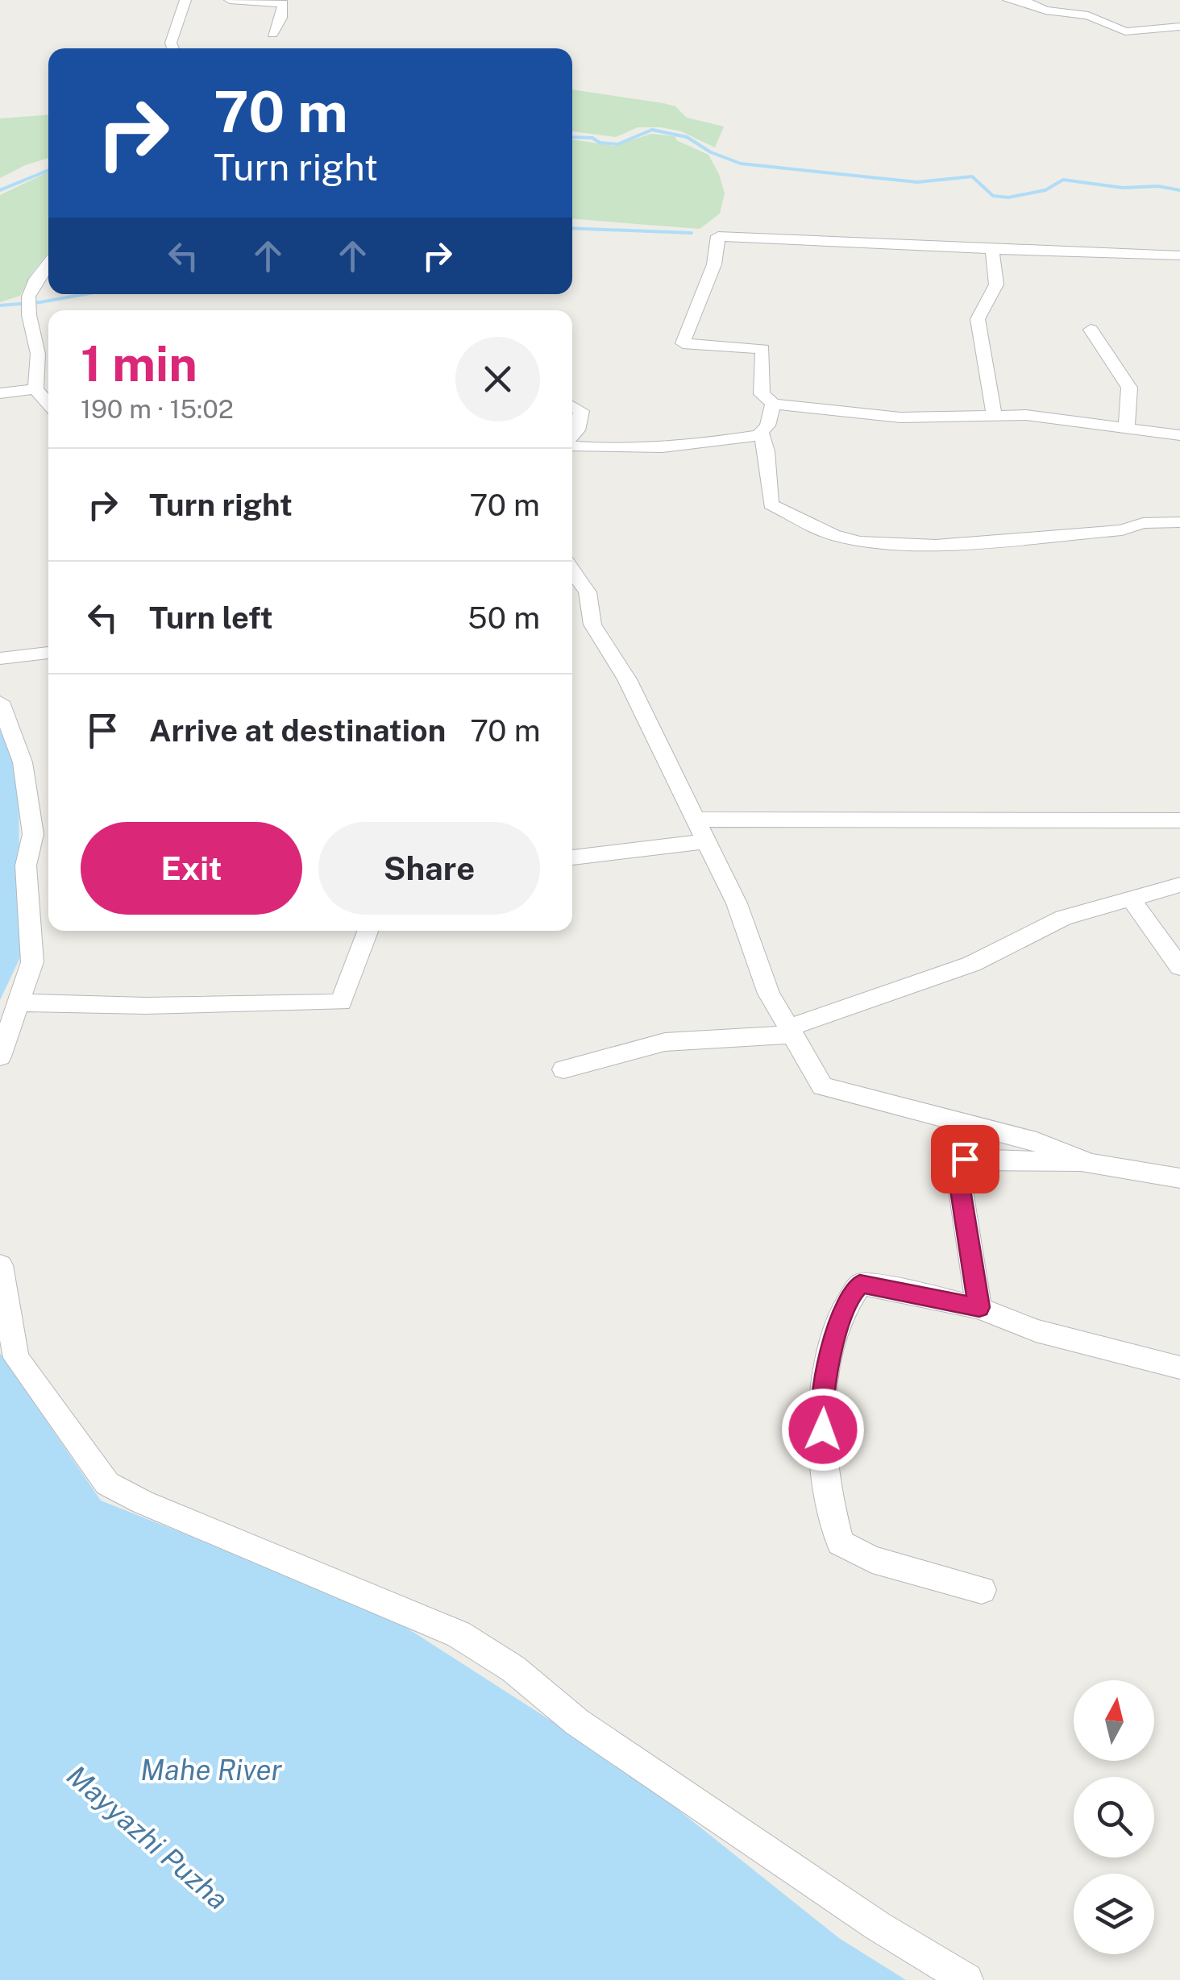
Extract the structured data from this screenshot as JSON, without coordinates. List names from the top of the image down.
{
  "water": ["Mahe River", "Mayyazhi Puzha"],
  "north": "top",
  "page": {
    "turn": ["70 m", "Turn right"],
    "heading": ["1 min", "190 m · 15:02"],
    "list": [
      {
        "name": "Turn right",
        "value": "70 m"
      },
      {
        "name": "Turn left",
        "value": "50 m"
      },
      {
        "name": "Arrive at destination",
        "value": "70 m"
      }
    ],
    "buttons": ["Exit", "Share"]
  }
}
